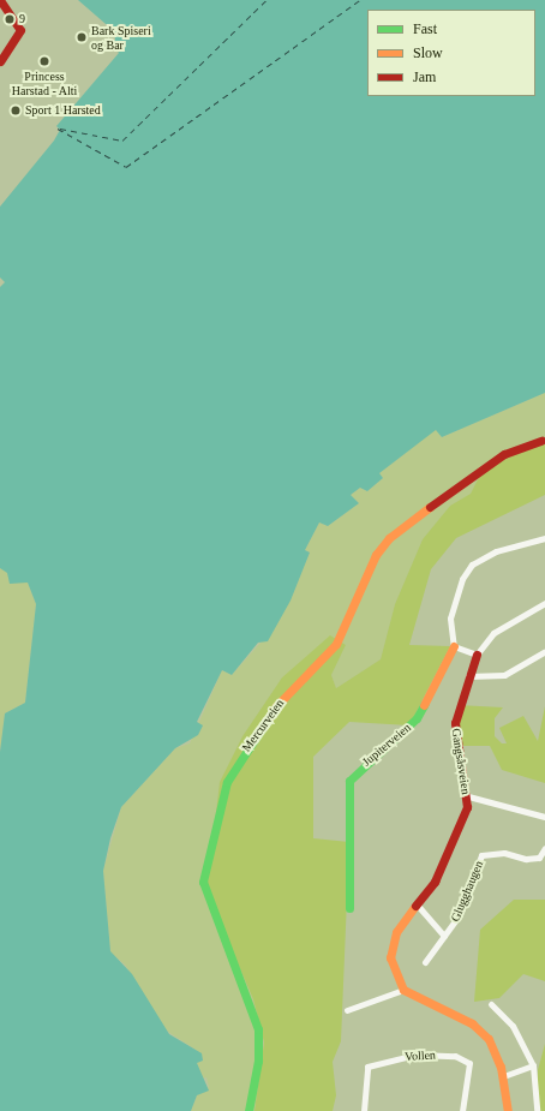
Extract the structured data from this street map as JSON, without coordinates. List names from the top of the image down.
{
  "streets": {
    "main road": ["Mercurveien", "Jupiterveien", "Gangsåsveien"],
    "street": ["Glugghaugen", "Vollen"]
  },
  "crossings": [
    ["Gangsåsveien", "Glugghaugen"]
  ],
  "places": [
    "9",
    "Bark Spiseri og Bar",
    "Princess Harstad - Alti",
    "Sport 1 Harsted"
  ],
  "legend": ["Fast", "Slow", "Jam"]
}
